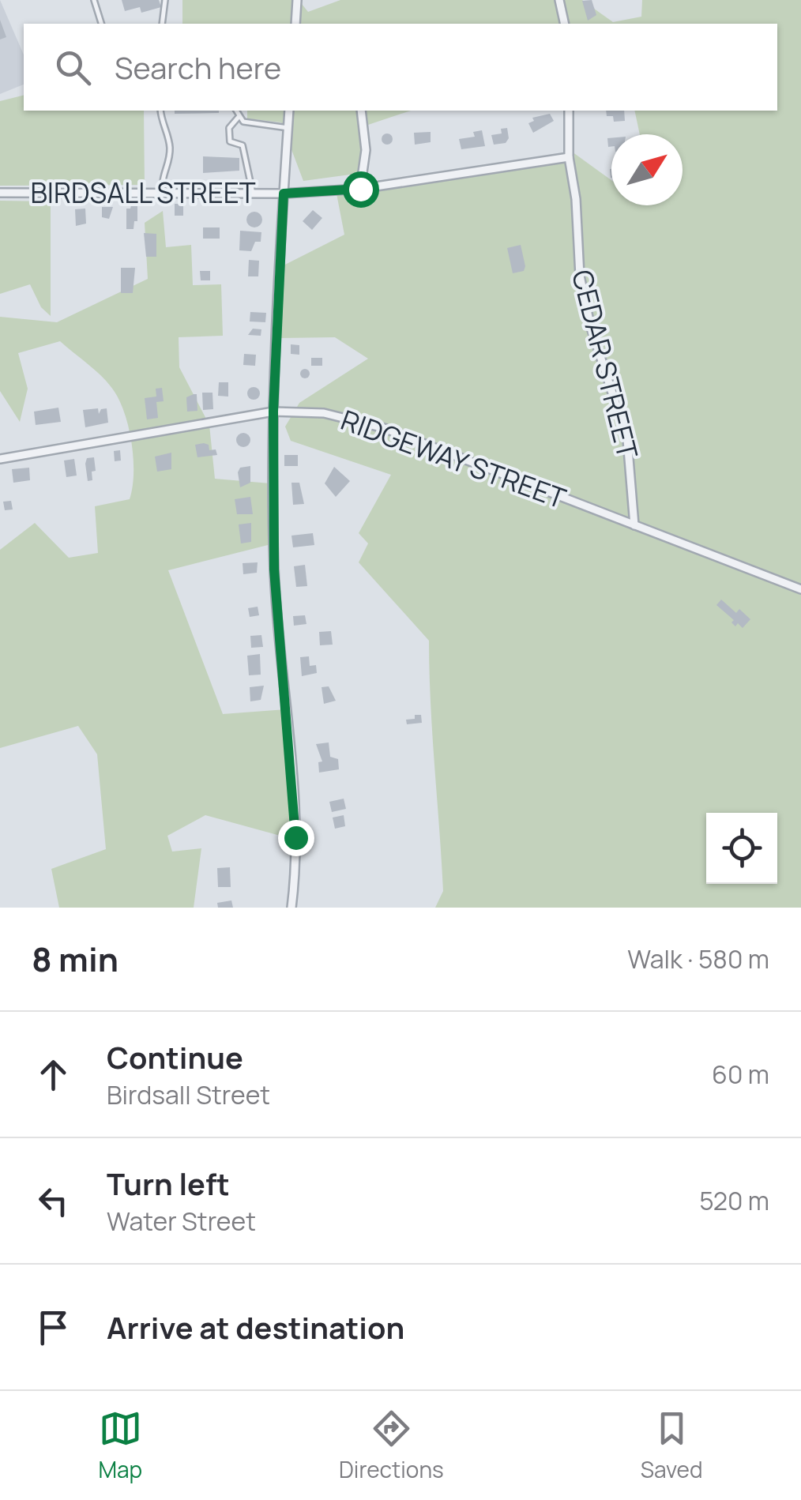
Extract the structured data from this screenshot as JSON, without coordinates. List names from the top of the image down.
{
  "streets": {
    "street": ["BIRDSALL STREET", "CEDAR STREET", "RIDGEWAY STREET"]
  },
  "crossings": [
    ["BIRDSALL STREET", "CEDAR STREET"],
    ["CEDAR STREET", "RIDGEWAY STREET"]
  ],
  "north": "top right",
  "page": {
    "search": "Search here",
    "heading": ["8 min", "Walk · 580 m"],
    "list": [
      ["Continue", "Birdsall Street", "60 m"],
      ["Turn left", "Water Street", "520 m"],
      "Arrive at destination"
    ],
    "nav": ["Map", "Directions", "Saved"]
  }
}
